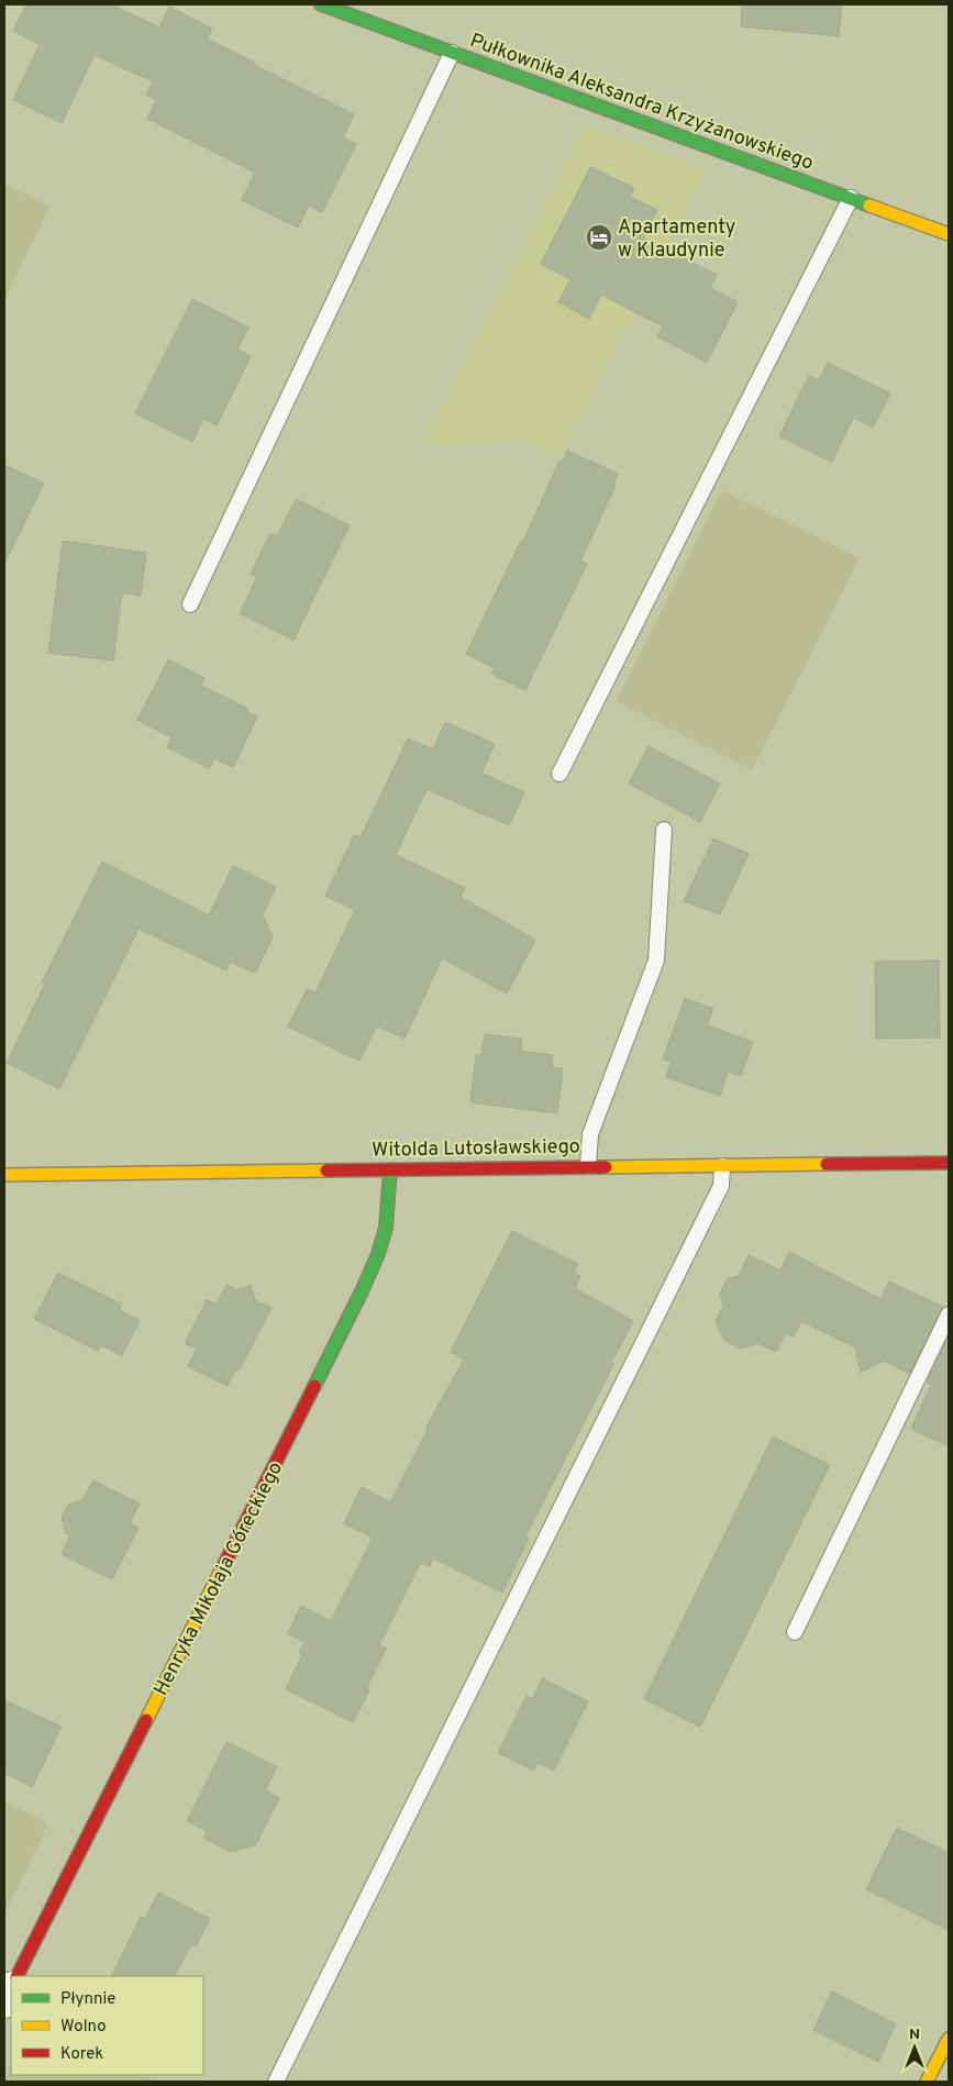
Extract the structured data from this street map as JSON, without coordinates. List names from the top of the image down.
{
  "streets": {
    "street": ["Pułkownika Aleksandra Krzyżanowskiego", "Witolda Lutosławskiego", "Henryka Mikołaja Góreckiego"]
  },
  "crossings": [
    ["Witolda Lutosławskiego", "Henryka Mikołaja Góreckiego"]
  ],
  "places": {
    "hotel": ["Apartamenty w Klaudynie"]
  },
  "legend": ["Płynnie", "Wolno", "Korek"],
  "north": "top"
}
